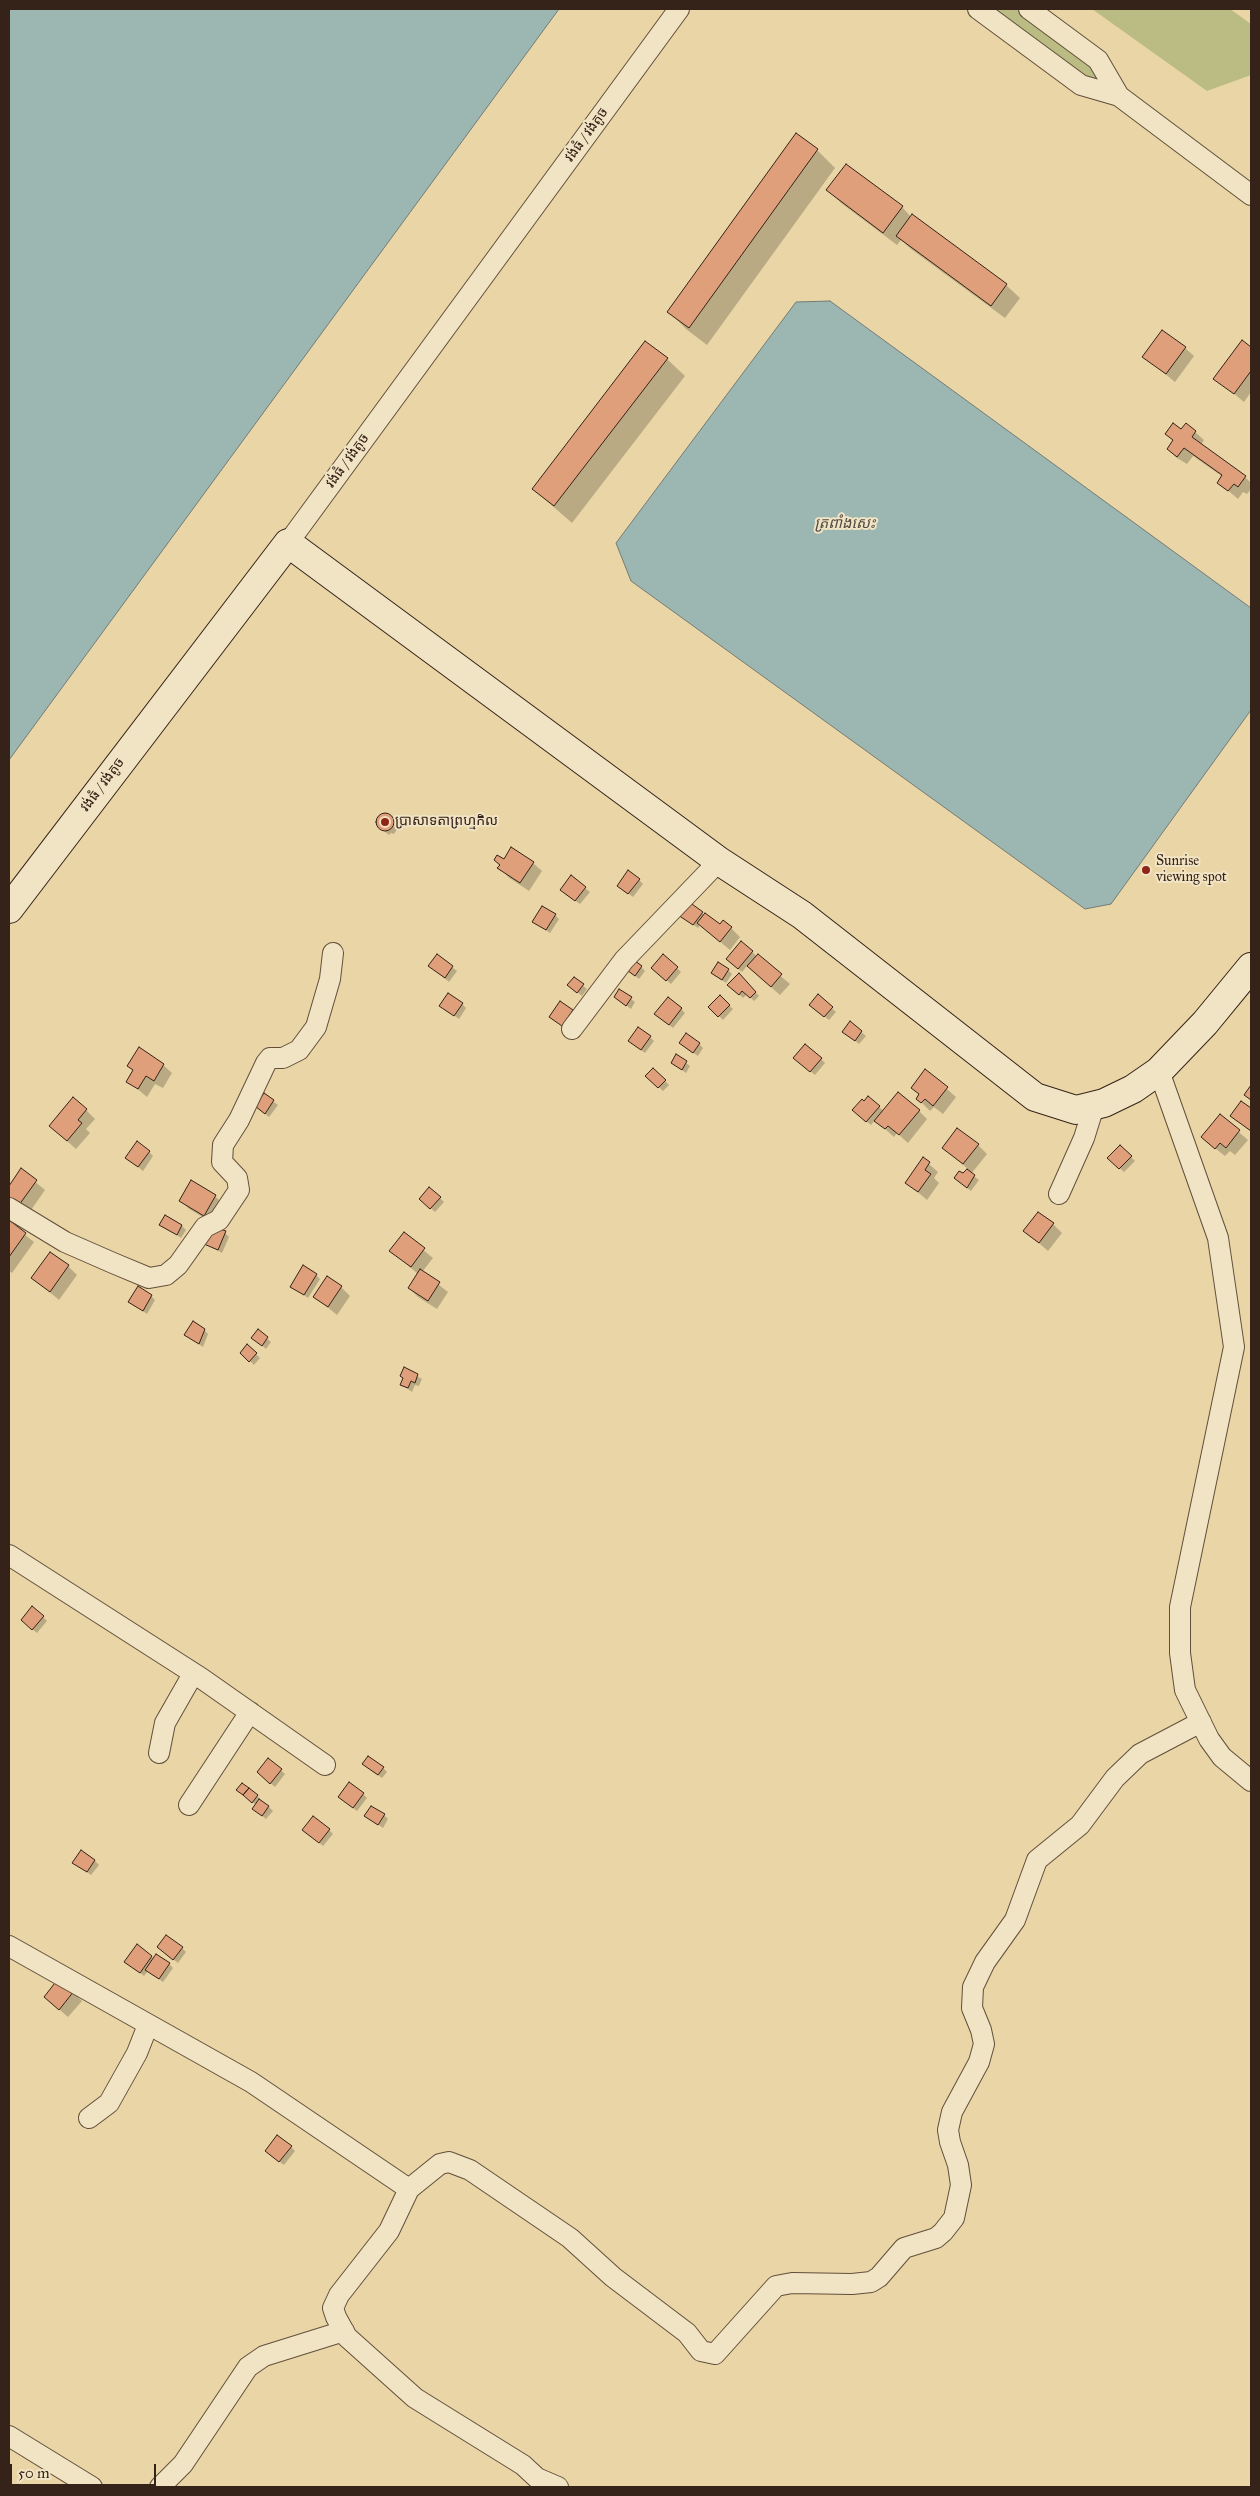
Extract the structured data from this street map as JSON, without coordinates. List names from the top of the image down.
{
  "streets": {
    "main road": ["វង់ធំ / វង់តូច"]
  },
  "water": ["ត្រពាំងសេះ"],
  "places": ["ប្រាសាទតាព្រហ្មកិល", "Sunrise viewing spot"],
  "scale_bar": "50 m"
}
